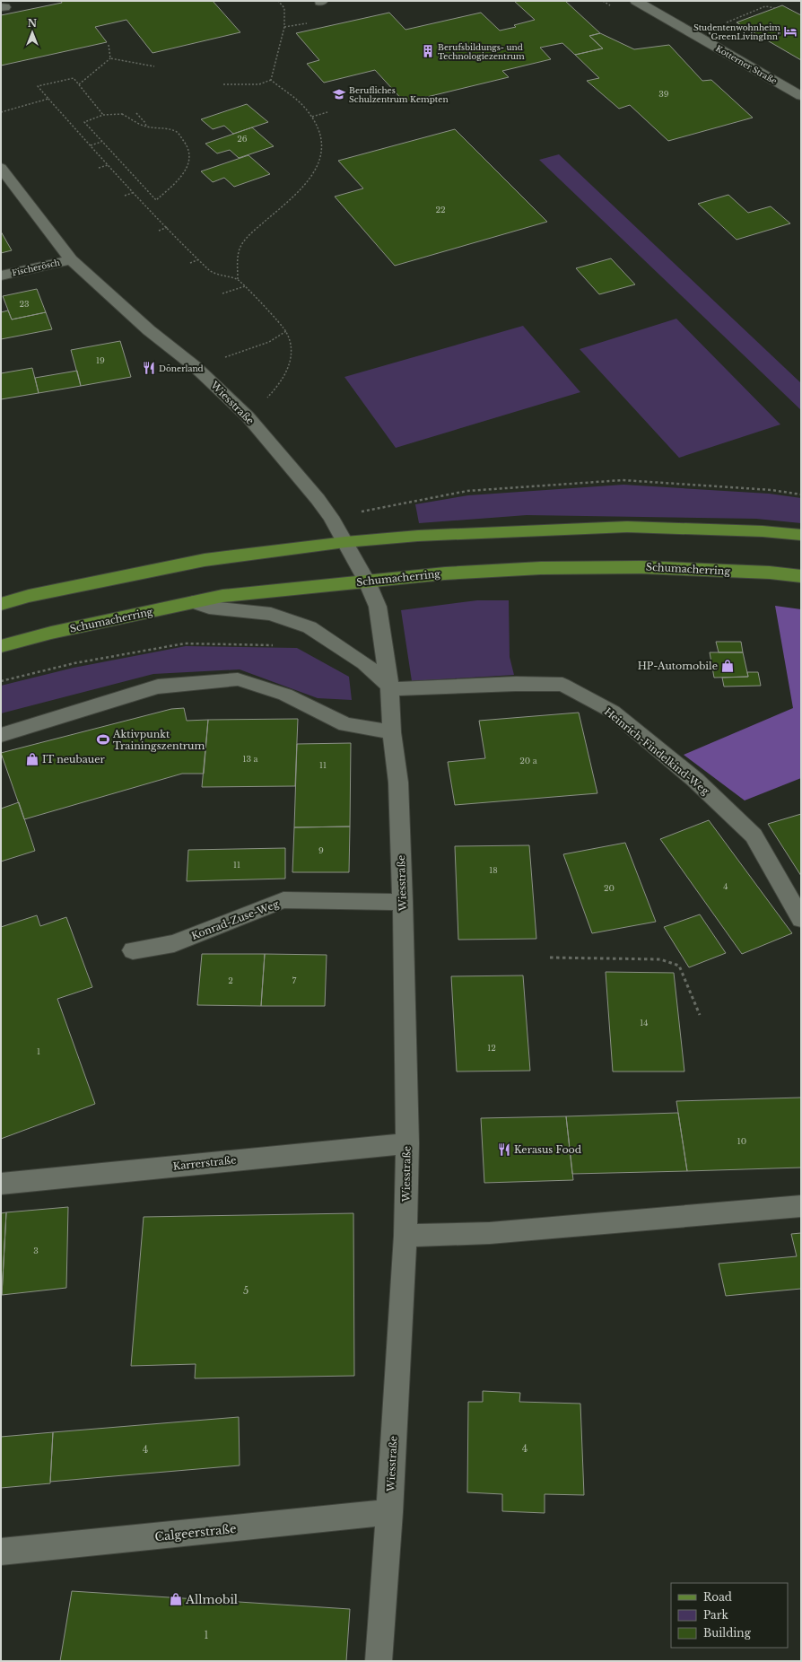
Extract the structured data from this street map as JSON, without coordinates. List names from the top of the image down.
{
  "streets": {
    "main road": ["Schumacherring"],
    "street": [
      "Kotterner Straße",
      "Fischerösch",
      "Wiesstraße",
      "Heinrich-Findelkind-Weg",
      "Konrad-Zuse-Weg",
      "Karrerstraße",
      "Calgeerstraße"
    ]
  },
  "crossings": [
    ["Fischerösch", "Wiesstraße"],
    ["Wiesstraße", "Schumacherring"],
    ["Wiesstraße", "Heinrich-Findelkind-Weg"],
    ["Wiesstraße", "Konrad-Zuse-Weg"],
    ["Wiesstraße", "Karrerstraße"],
    ["Wiesstraße", "Calgeerstraße"]
  ],
  "places": {
    "hotel": ["Studentenwohnheim \"GreenLivingInn\""],
    "building": ["Berufsbildungs- und Technologiezentrum"],
    "school or university": ["Berufliches Schulzentrum Kempten"],
    "restaurant": ["Dönerland", "Kerasus Food"],
    "shop": ["HP-Automobile", "IT neubauer", "Allmobil"],
    "sports": ["Aktivpunkt Trainingszentrum"]
  },
  "house_numbers": [
    "39",
    "26",
    "22",
    "23",
    "19",
    "13 a",
    "20 a",
    "11",
    "9",
    "11",
    "18",
    "4",
    "20",
    "2",
    "7",
    "14",
    "12",
    "1",
    "10",
    "3",
    "5",
    "4",
    "4",
    "1"
  ],
  "legend": ["Road", "Park", "Building"],
  "north": "top"
}
